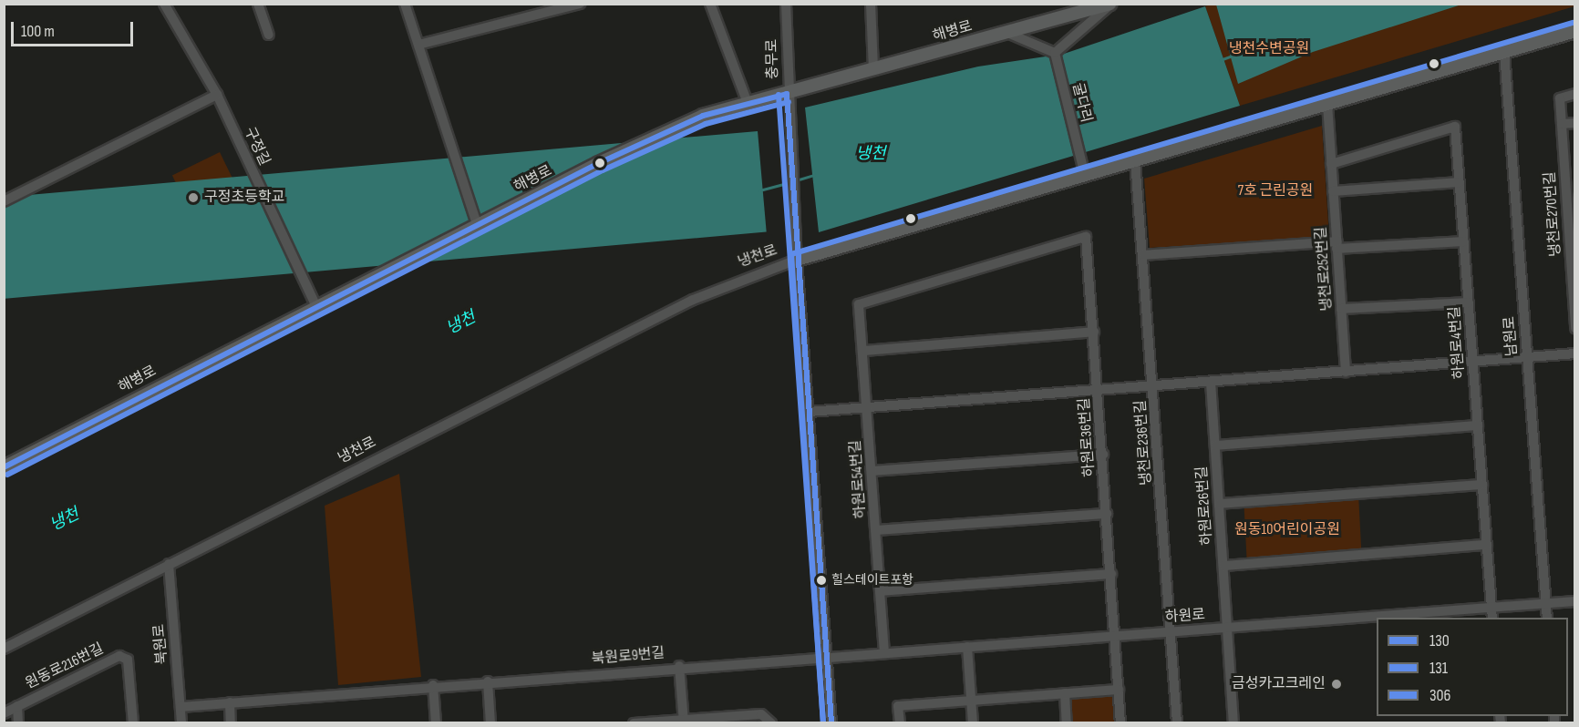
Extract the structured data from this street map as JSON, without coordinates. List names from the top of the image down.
{
  "streets": {
    "main road": ["해병로", "냉천로"],
    "street": [
      "충무로",
      "굴다리",
      "구정길",
      "냉천로270번길",
      "냉천로252번길",
      "남원로",
      "하원로4번길",
      "하원로36번길",
      "냉천로236번길",
      "하원로54번길",
      "하원로26번길",
      "하원로",
      "북원로",
      "북원로9번길",
      "원동로216번길"
    ]
  },
  "crossings": [
    ["해병로", "충무로"],
    ["해병로", "구정길"],
    ["충무로", "냉천로"],
    ["충무로", "하원로"],
    ["충무로", "북원로9번길"],
    ["굴다리", "냉천로"],
    ["냉천로", "냉천로252번길"],
    ["냉천로", "남원로"],
    ["냉천로", "냉천로236번길"],
    ["냉천로", "북원로"],
    ["냉천로252번길", "하원로4번길"],
    ["남원로", "하원로"],
    ["하원로4번길", "하원로"],
    ["하원로36번길", "하원로54번길"],
    ["하원로36번길", "하원로"],
    ["냉천로236번길", "하원로"],
    ["하원로54번길", "하원로"],
    ["하원로26번길", "하원로"],
    ["하원로", "북원로9번길"],
    ["북원로", "북원로9번길"]
  ],
  "water": ["냉천"],
  "parks": ["냉천수변공원", "7호 근린공원", "원동10어린이공원"],
  "places": ["구정초등학교", "힐스테이트포항", "금성카고크레인"],
  "lines": ["transit line 306", "transit line 130", "transit line 131"],
  "legend": ["130", "131", "306"],
  "scale_bar": "100 m"
}
